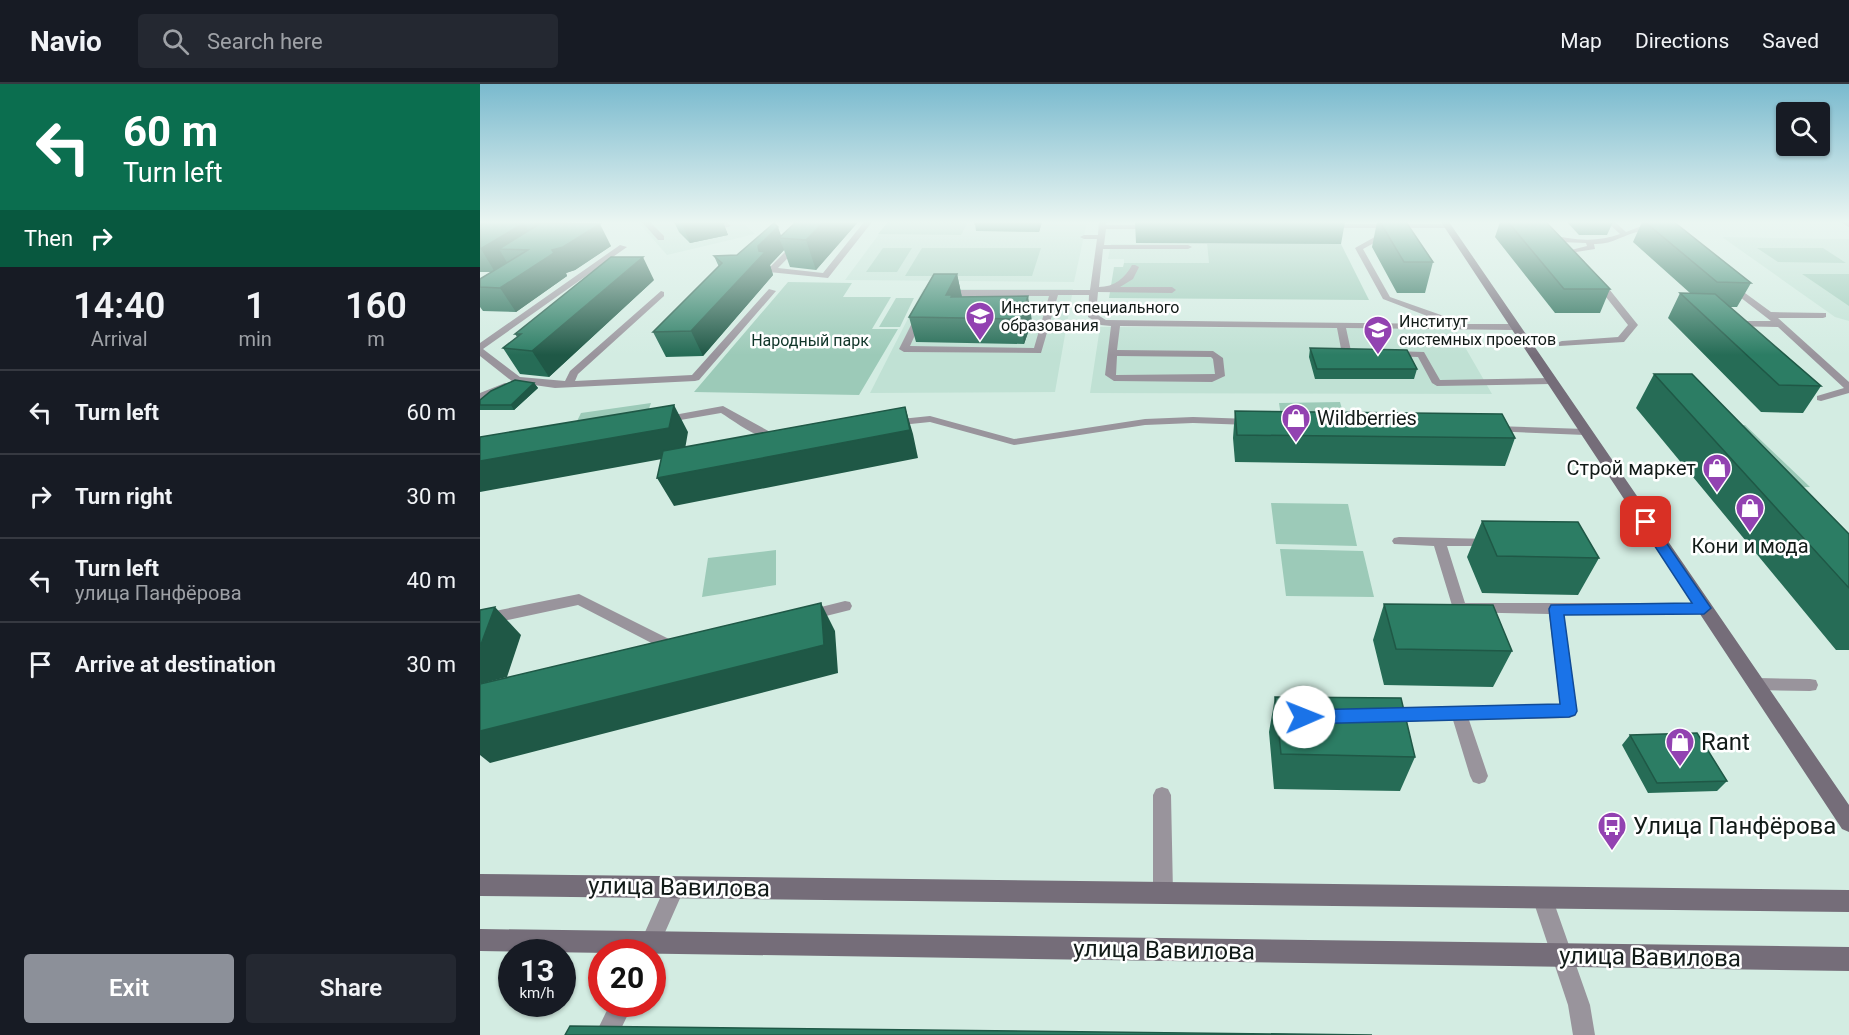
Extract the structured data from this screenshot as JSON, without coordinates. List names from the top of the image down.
{
  "streets": {
    "street": ["улица Вавилова"]
  },
  "parks": ["Народный парк"],
  "places": {
    "school or university": ["Институт специального образования", "Институт системных проектов"],
    "shop": [
      "Wildberries",
      "Строй маркет",
      "Кони и мода",
      "Rant"
    ],
    "bus stop": ["Улица Панфёрова"]
  },
  "page": {
    "header": "Navio",
    "search": "Search here",
    "nav": ["Map", "Directions", "Saved"],
    "turn": ["60 m", "Turn left"],
    "then": "Then",
    "eta": [
      "14:40",
      "Arrival",
      "1",
      "min",
      "160",
      "m"
    ],
    "list": [
      {
        "name": "Turn left",
        "value": "60 m"
      },
      {
        "name": "Turn right",
        "value": "30 m"
      },
      {
        "name": "Turn left",
        "note": "улица Панфёрова",
        "value": "40 m"
      },
      {
        "name": "Arrive at destination",
        "value": "30 m"
      }
    ],
    "speed": "13 km/h",
    "limit": "20",
    "buttons": ["Exit", "Share"]
  }
}
